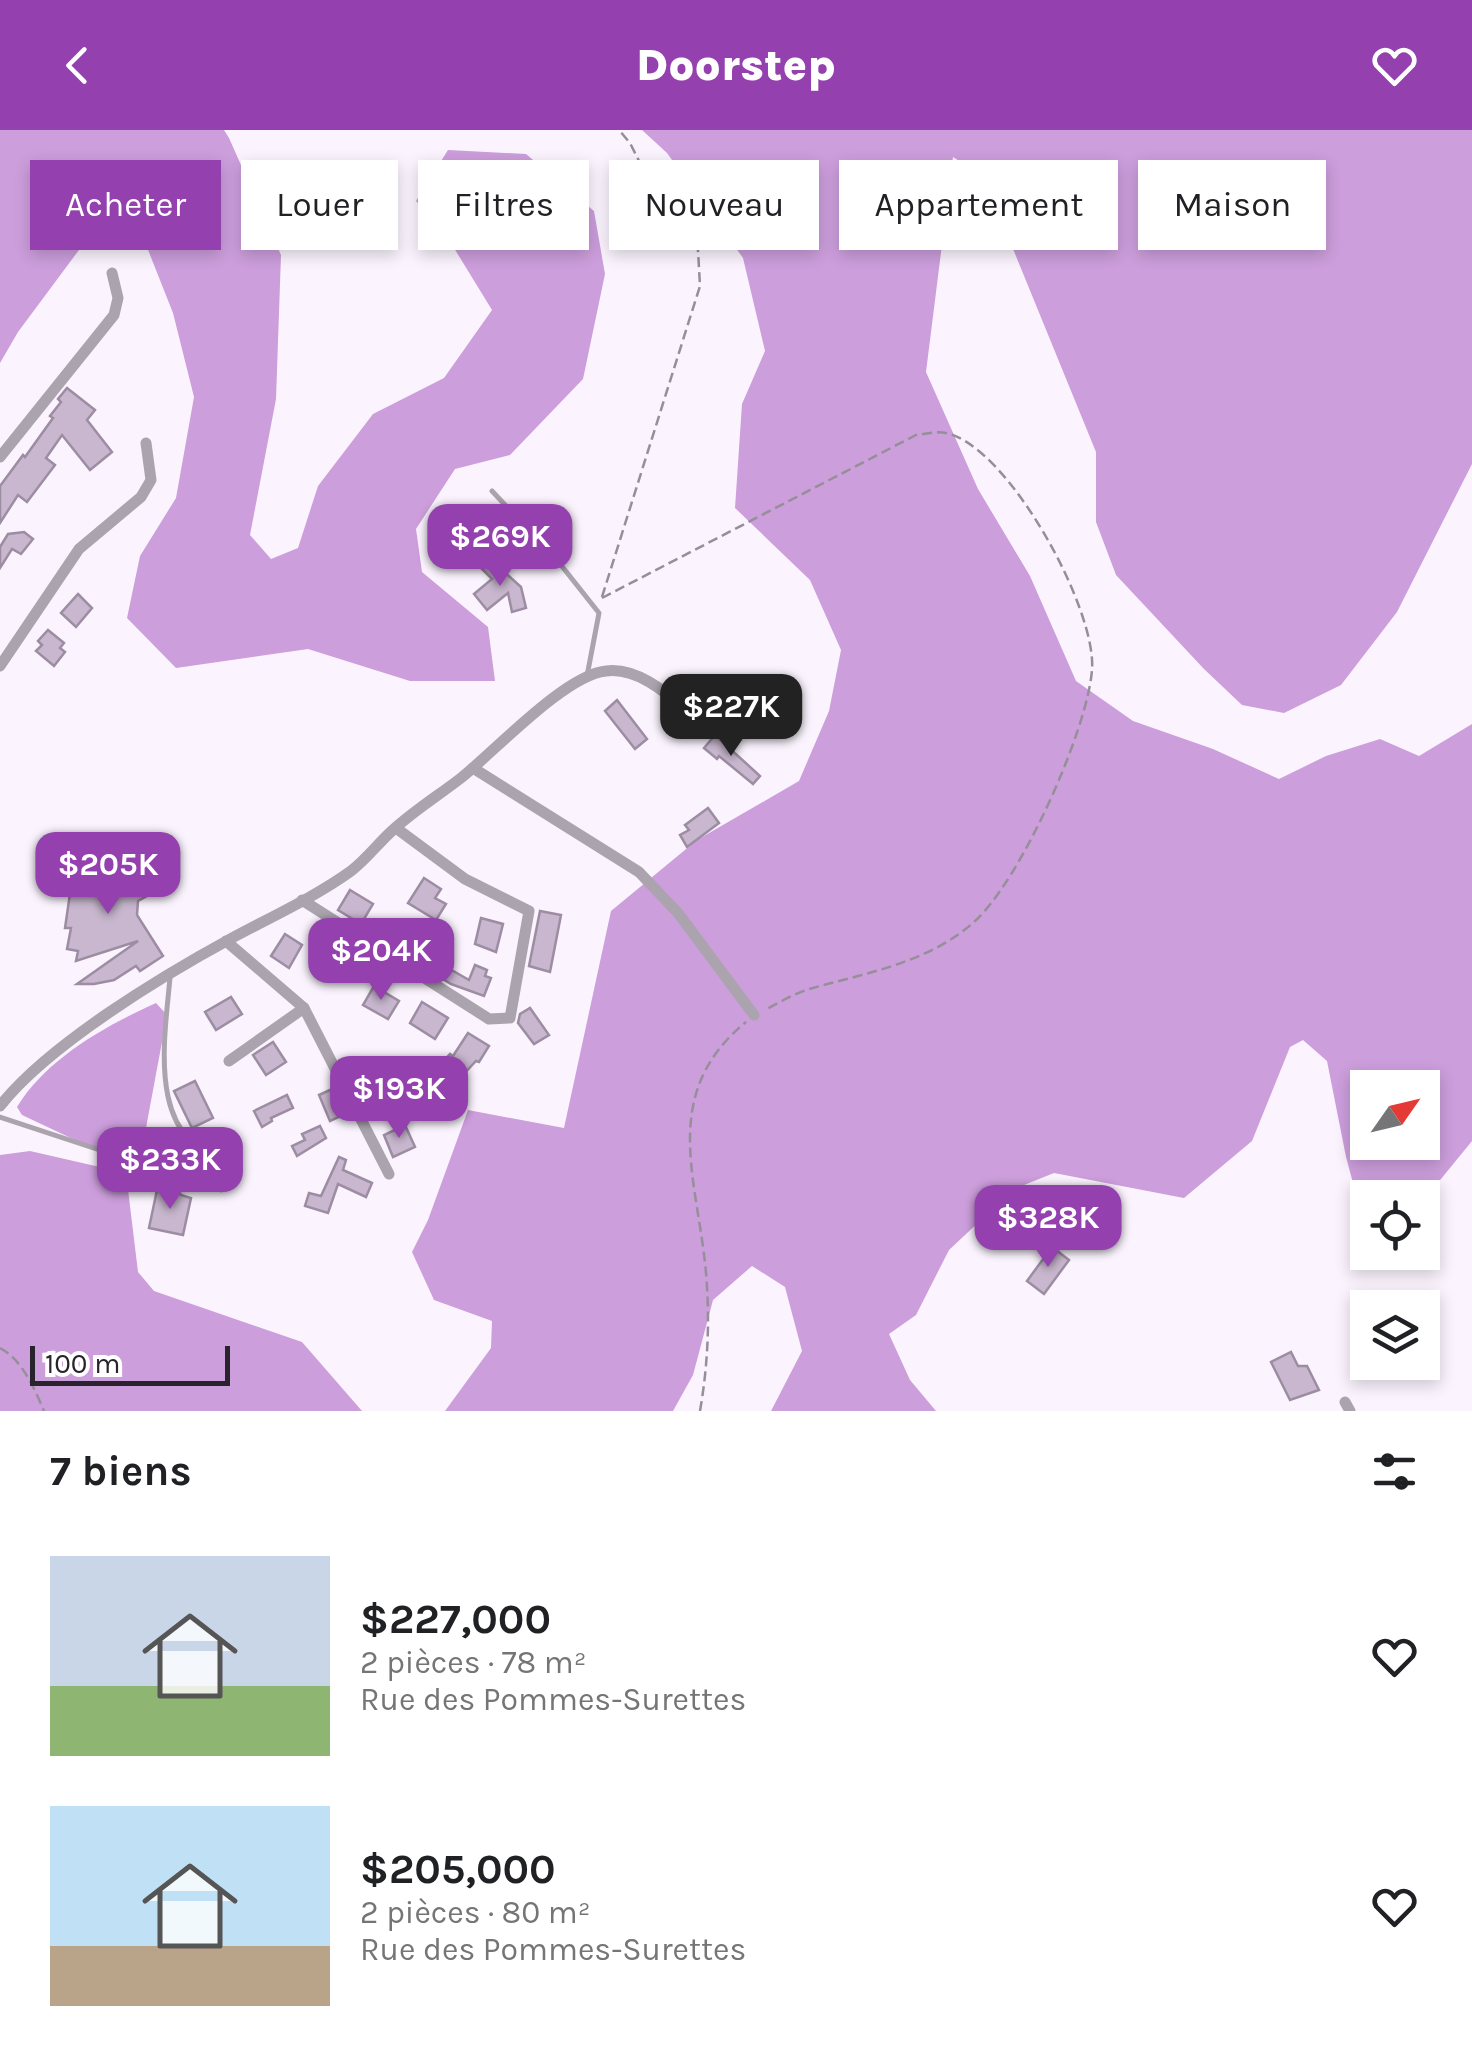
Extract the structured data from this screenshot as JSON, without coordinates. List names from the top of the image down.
{
  "scale_bar": "100 m",
  "north": "top right",
  "page": {
    "header": "Doorstep",
    "chip": [
      "Acheter",
      "Louer",
      "Filtres",
      "Nouveau",
      "Appartement",
      "Maison"
    ],
    "price": [
      "$269K",
      "$227K",
      "$205K",
      "$204K",
      "$193K",
      "$233K",
      "$328K"
    ],
    "scale": "100 m",
    "heading": "7 biens",
    "list": [
      {
        "name": "$227,000",
        "note": "2 pièces · 78 m² · Rue des Pommes-Surettes"
      },
      {
        "name": "$205,000",
        "note": "2 pièces · 80 m² · Rue des Pommes-Surettes"
      }
    ]
  }
}
